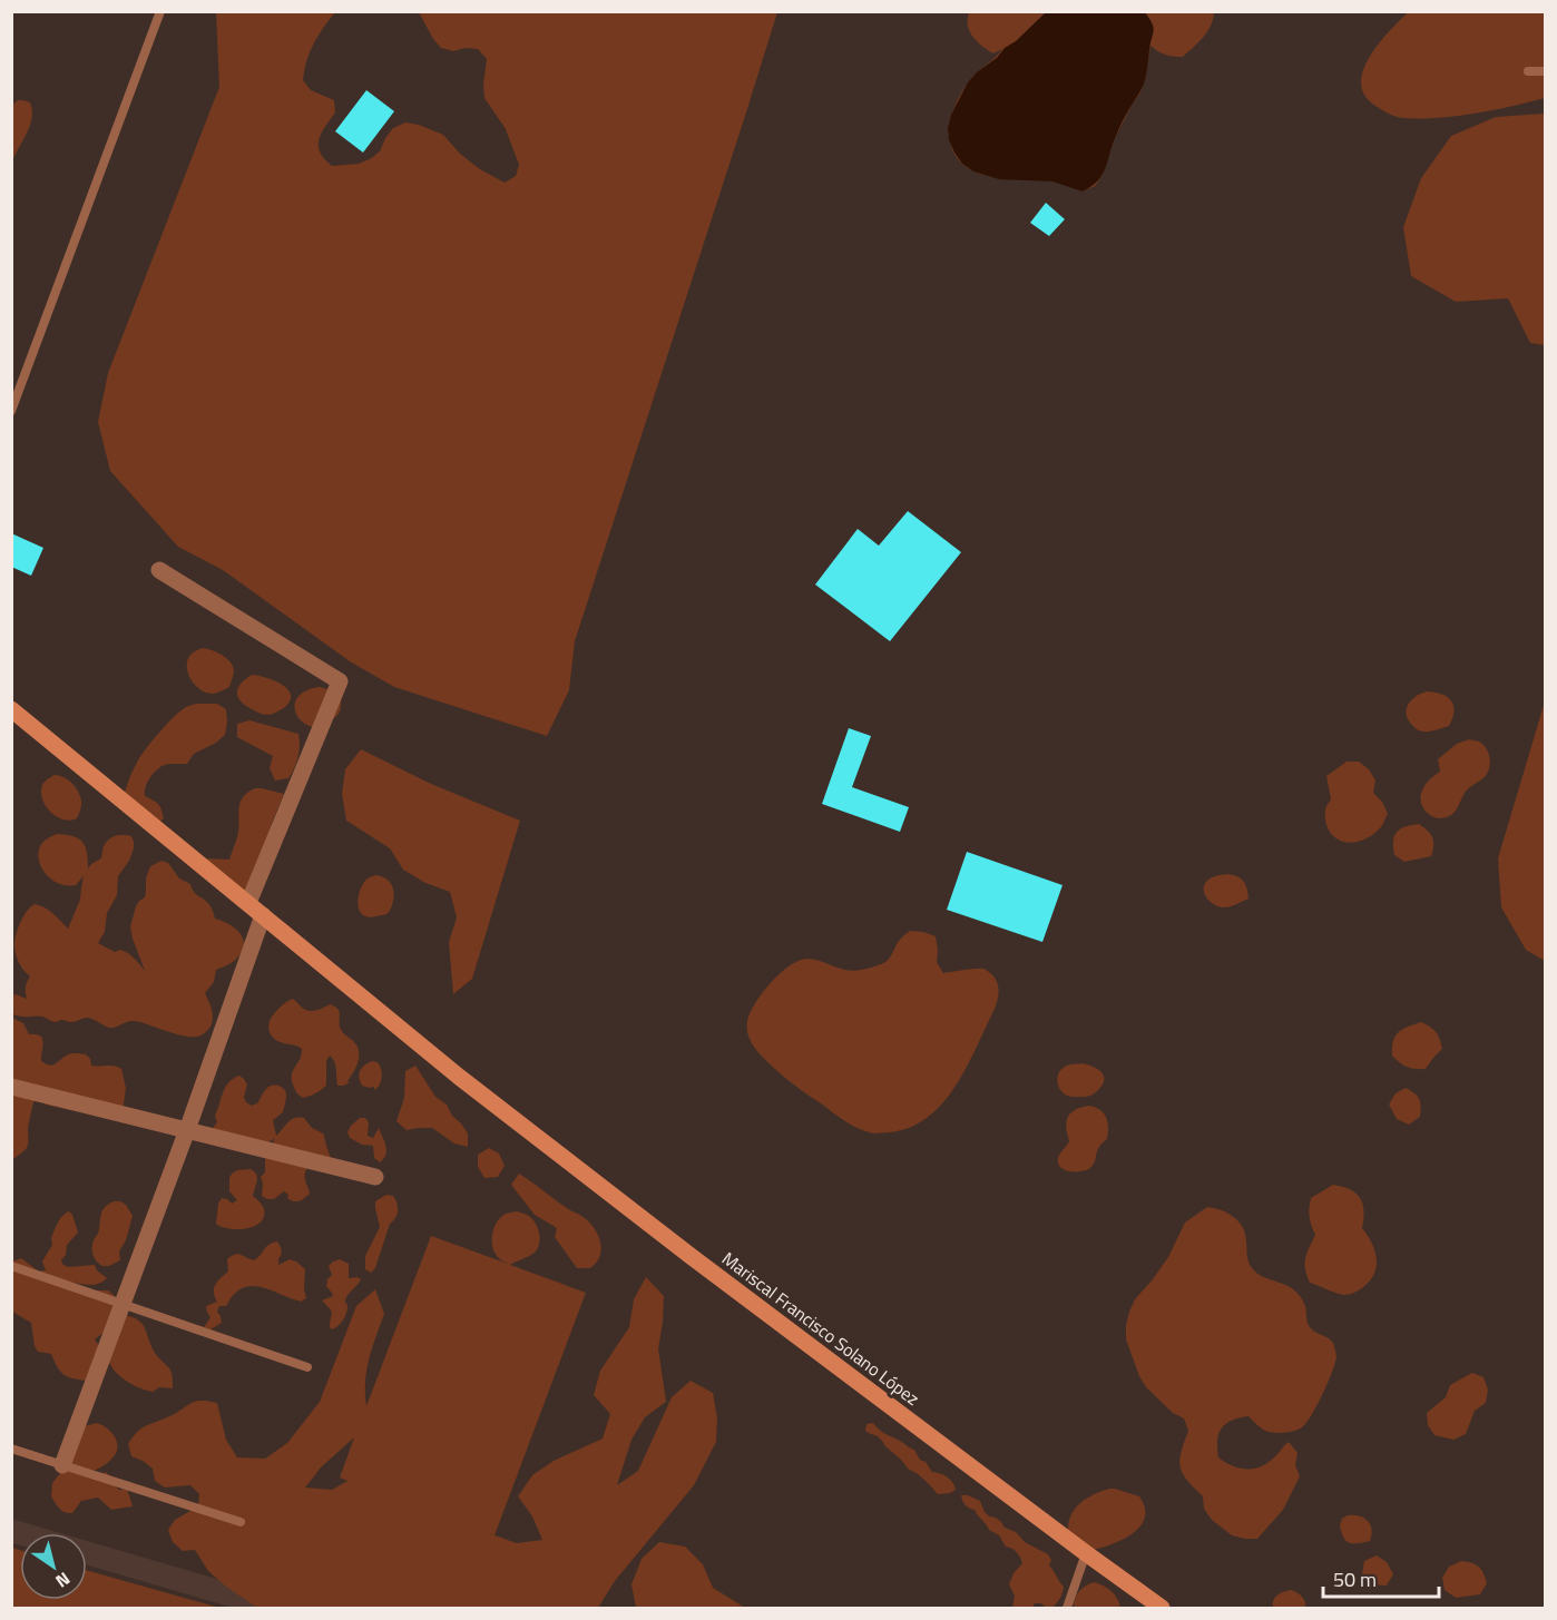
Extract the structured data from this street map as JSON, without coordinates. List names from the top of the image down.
{
  "streets": {
    "street": ["Mariscal Francisco Solano López"]
  },
  "scale_bar": "50 m",
  "north": "bottom right"
}
